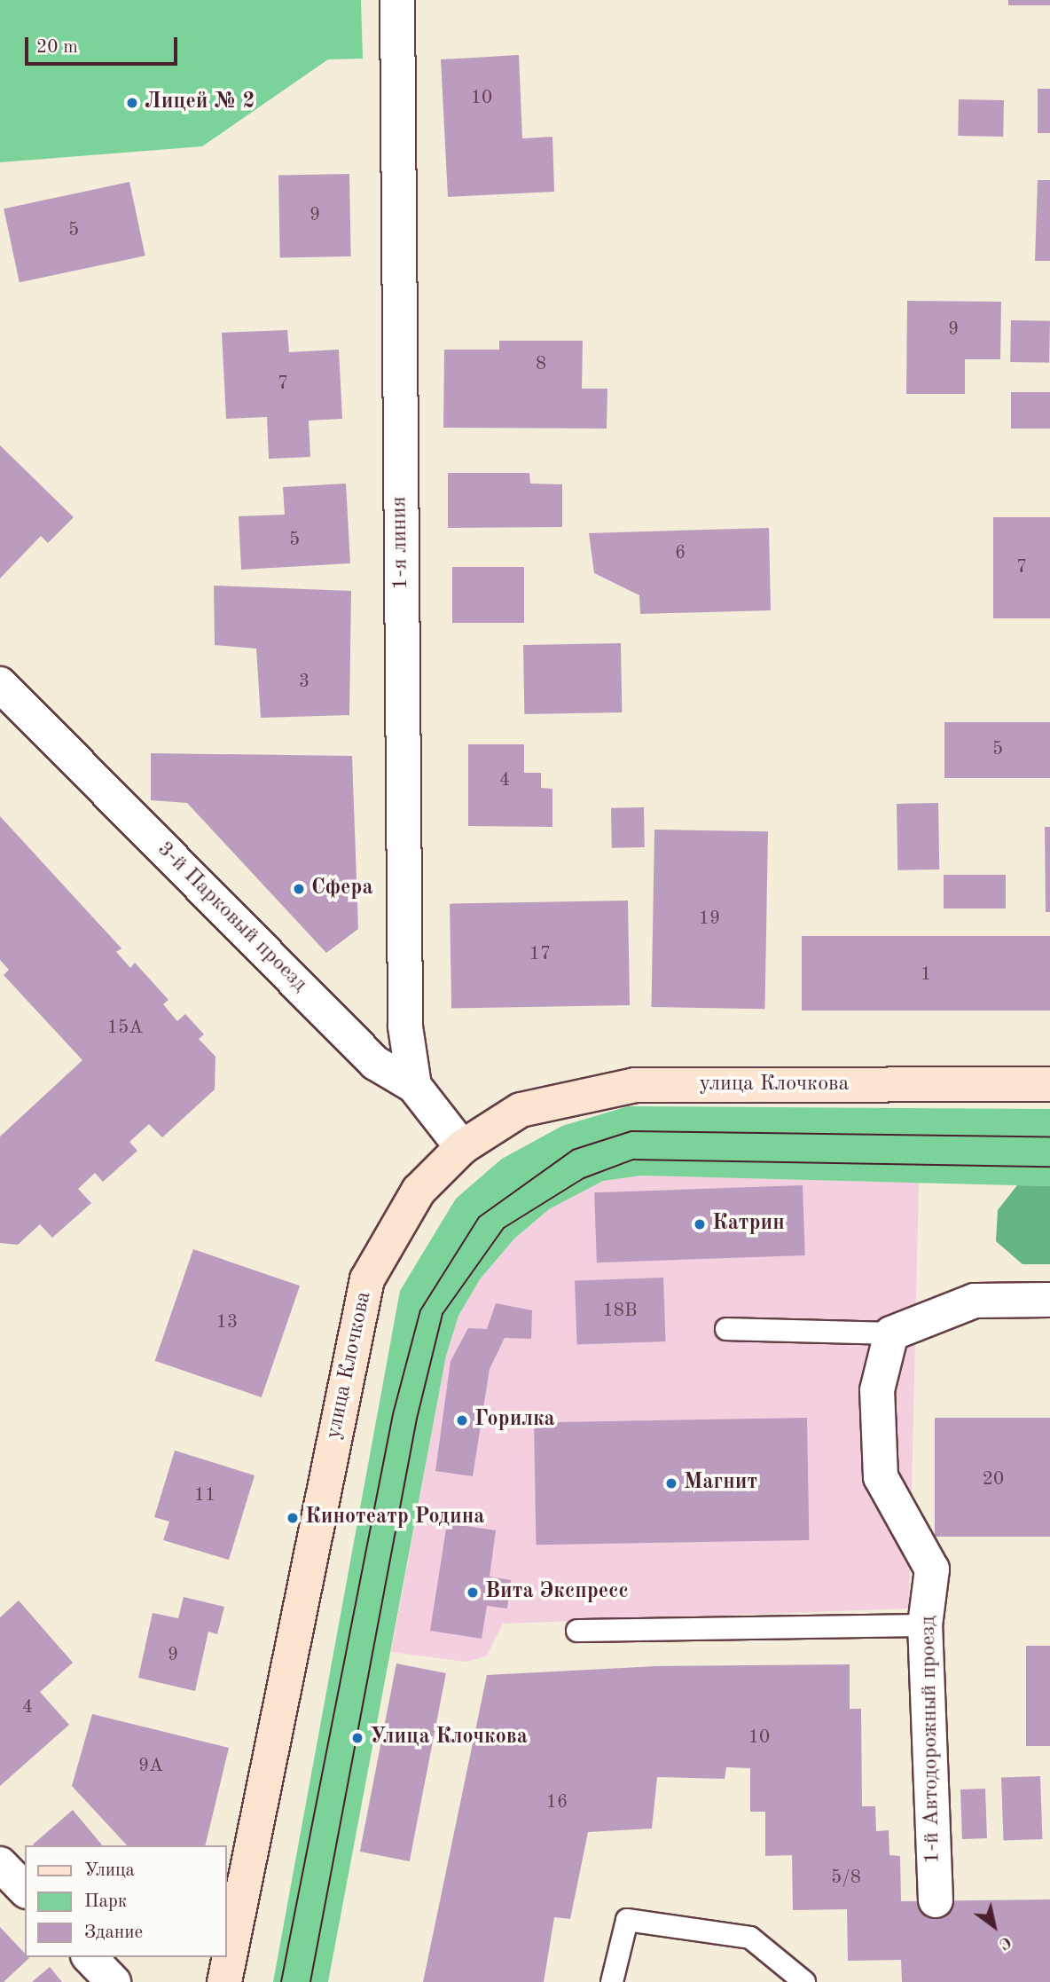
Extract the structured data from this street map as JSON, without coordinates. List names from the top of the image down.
{
  "streets": {
    "street": [
      "1-я линия",
      "3-й Парковый проезд",
      "улица Клочкова",
      "1-й Автодорожный проезд"
    ]
  },
  "crossings": [
    ["1-я линия", "3-й Парковый проезд"],
    ["3-й Парковый проезд", "улица Клочкова"]
  ],
  "places": [
    "Лицей № 2",
    "Сфера",
    "Катрин",
    "Горилка",
    "Магнит",
    "Кинотеатр Родина",
    "Вита Экспресс",
    "Улица Клочкова"
  ],
  "house_numbers": [
    "10",
    "9",
    "5",
    "9",
    "8",
    "7",
    "5",
    "6",
    "7",
    "3",
    "5",
    "4",
    "19",
    "17",
    "1",
    "15А",
    "18В",
    "13",
    "20",
    "11",
    "9",
    "4",
    "10",
    "9А",
    "16",
    "5/8"
  ],
  "legend": ["Улица", "Парк", "Здание"],
  "scale_bar": "20 m",
  "north": "bottom right"
}
